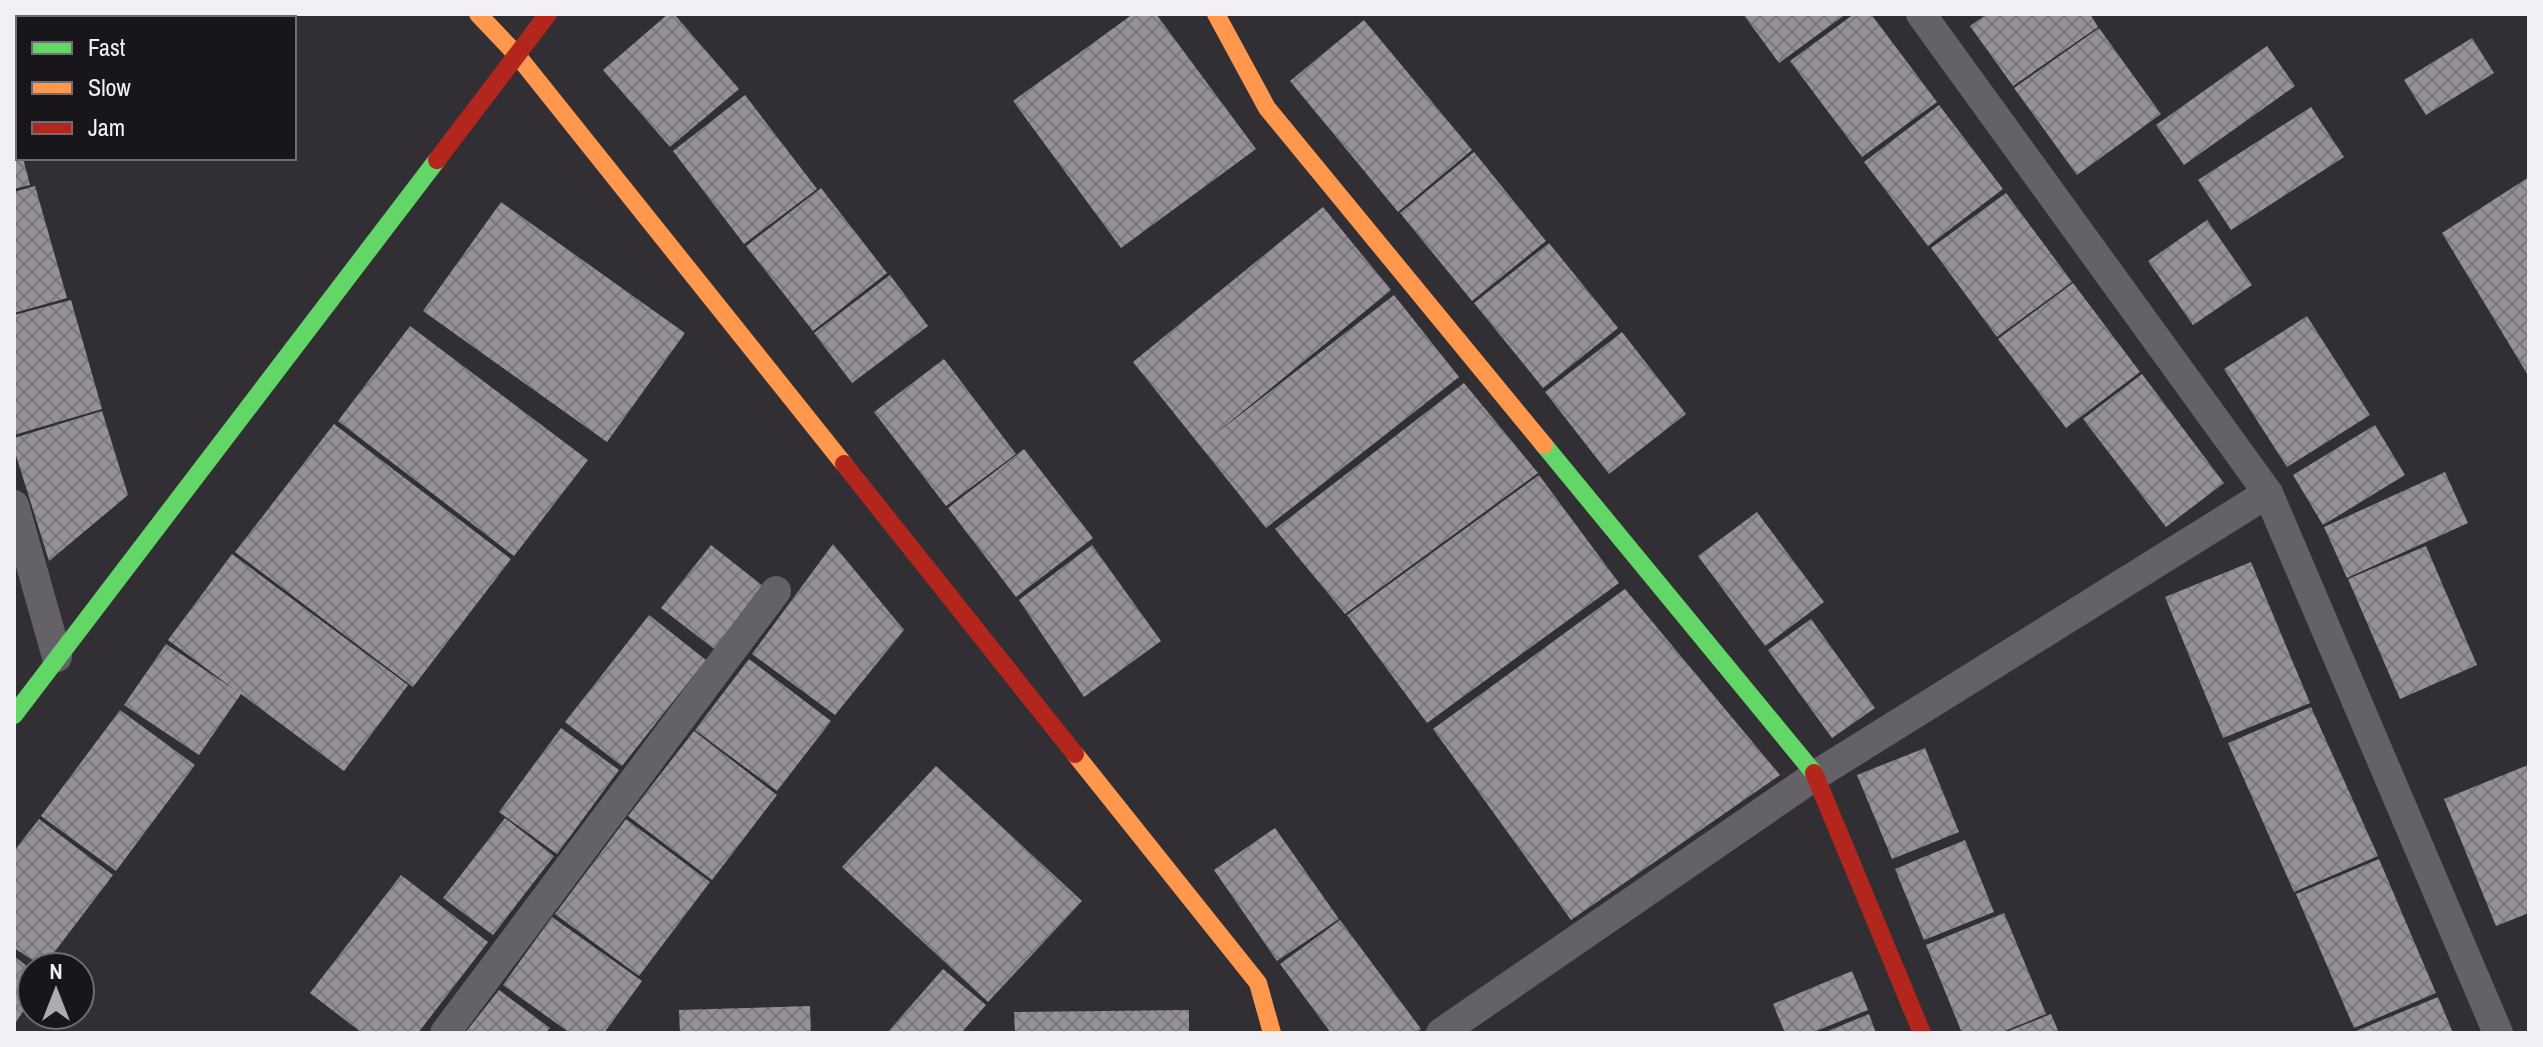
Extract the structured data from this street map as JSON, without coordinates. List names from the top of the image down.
{
  "legend": ["Fast", "Slow", "Jam"],
  "north": "top"
}
